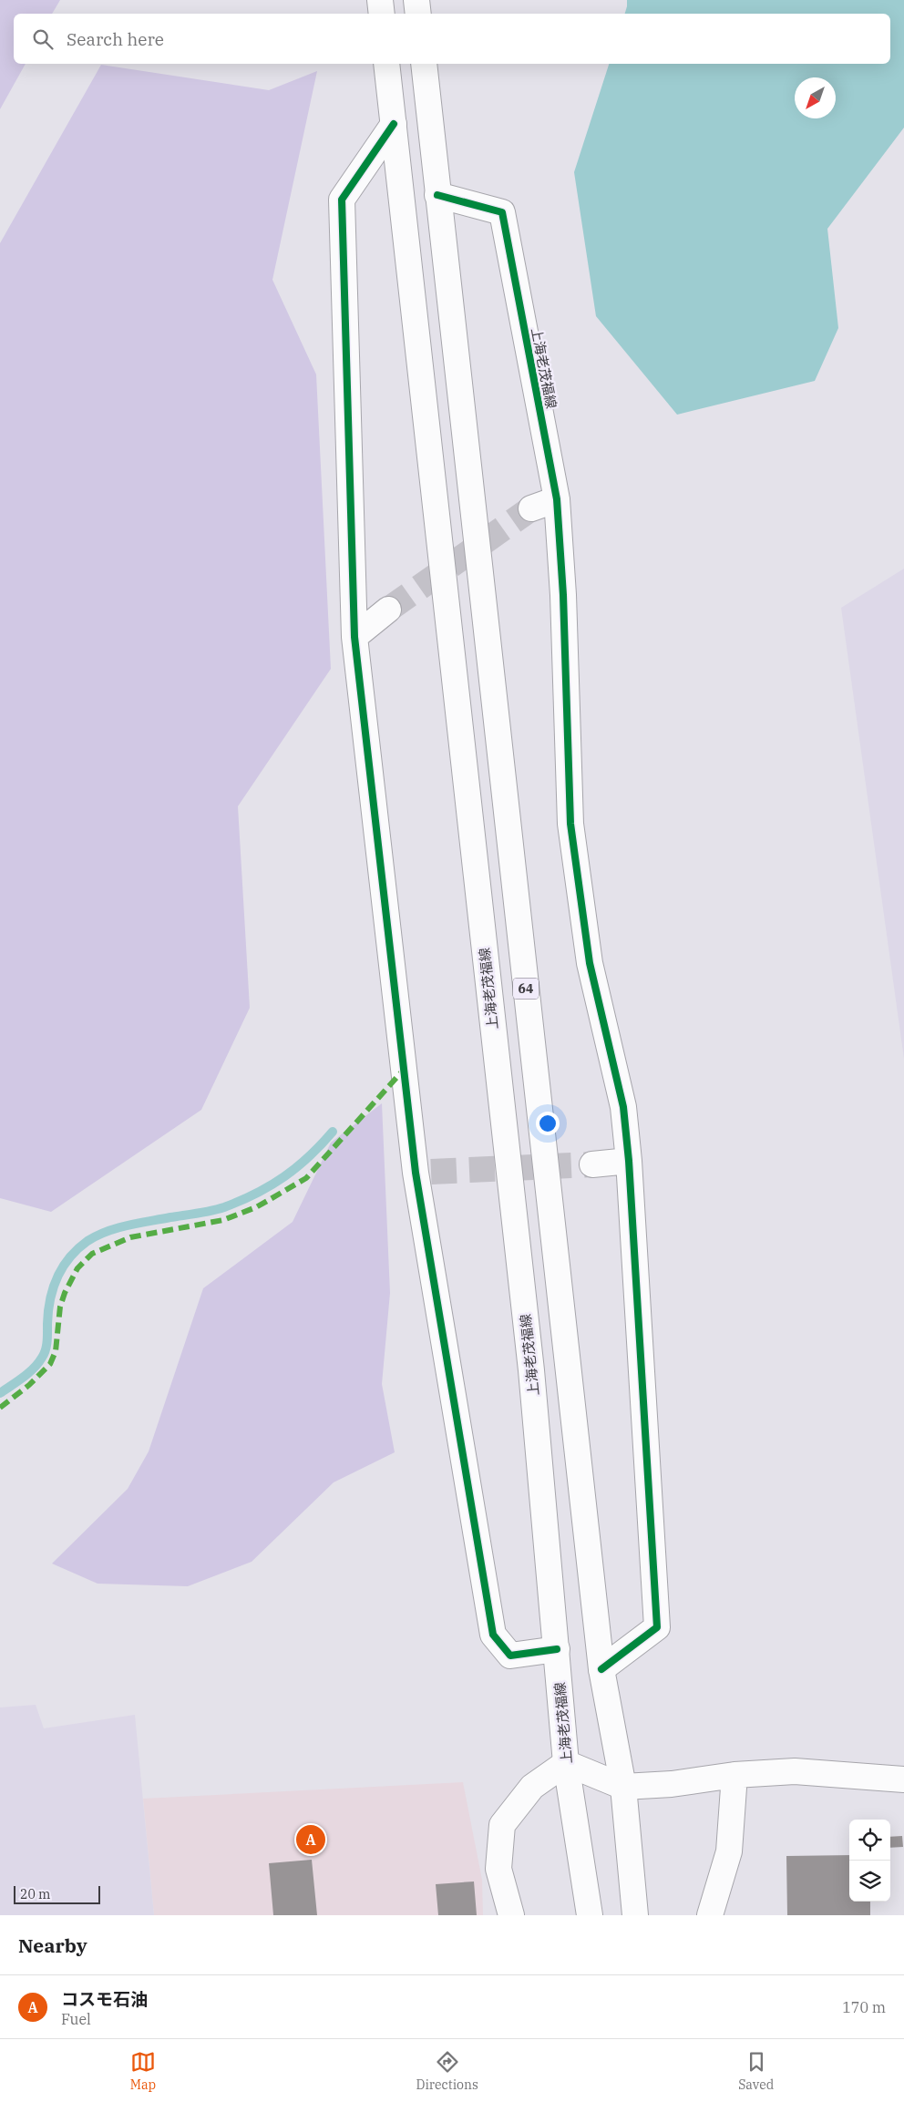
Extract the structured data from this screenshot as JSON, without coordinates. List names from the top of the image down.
{
  "streets": {
    "street": ["上海老茂福線", "64"]
  },
  "crossings": [
    ["上海老茂福線", "64"]
  ],
  "scale_bar": "20 m",
  "north": "bottom left",
  "page": {
    "search": "Search here",
    "pins": "A",
    "scale": "20 m",
    "heading": "Nearby",
    "list": [
      {
        "mark": "A",
        "name": "コスモ石油",
        "note": "Fuel",
        "value": "170 m"
      }
    ],
    "nav": ["Map", "Directions", "Saved"]
  }
}
